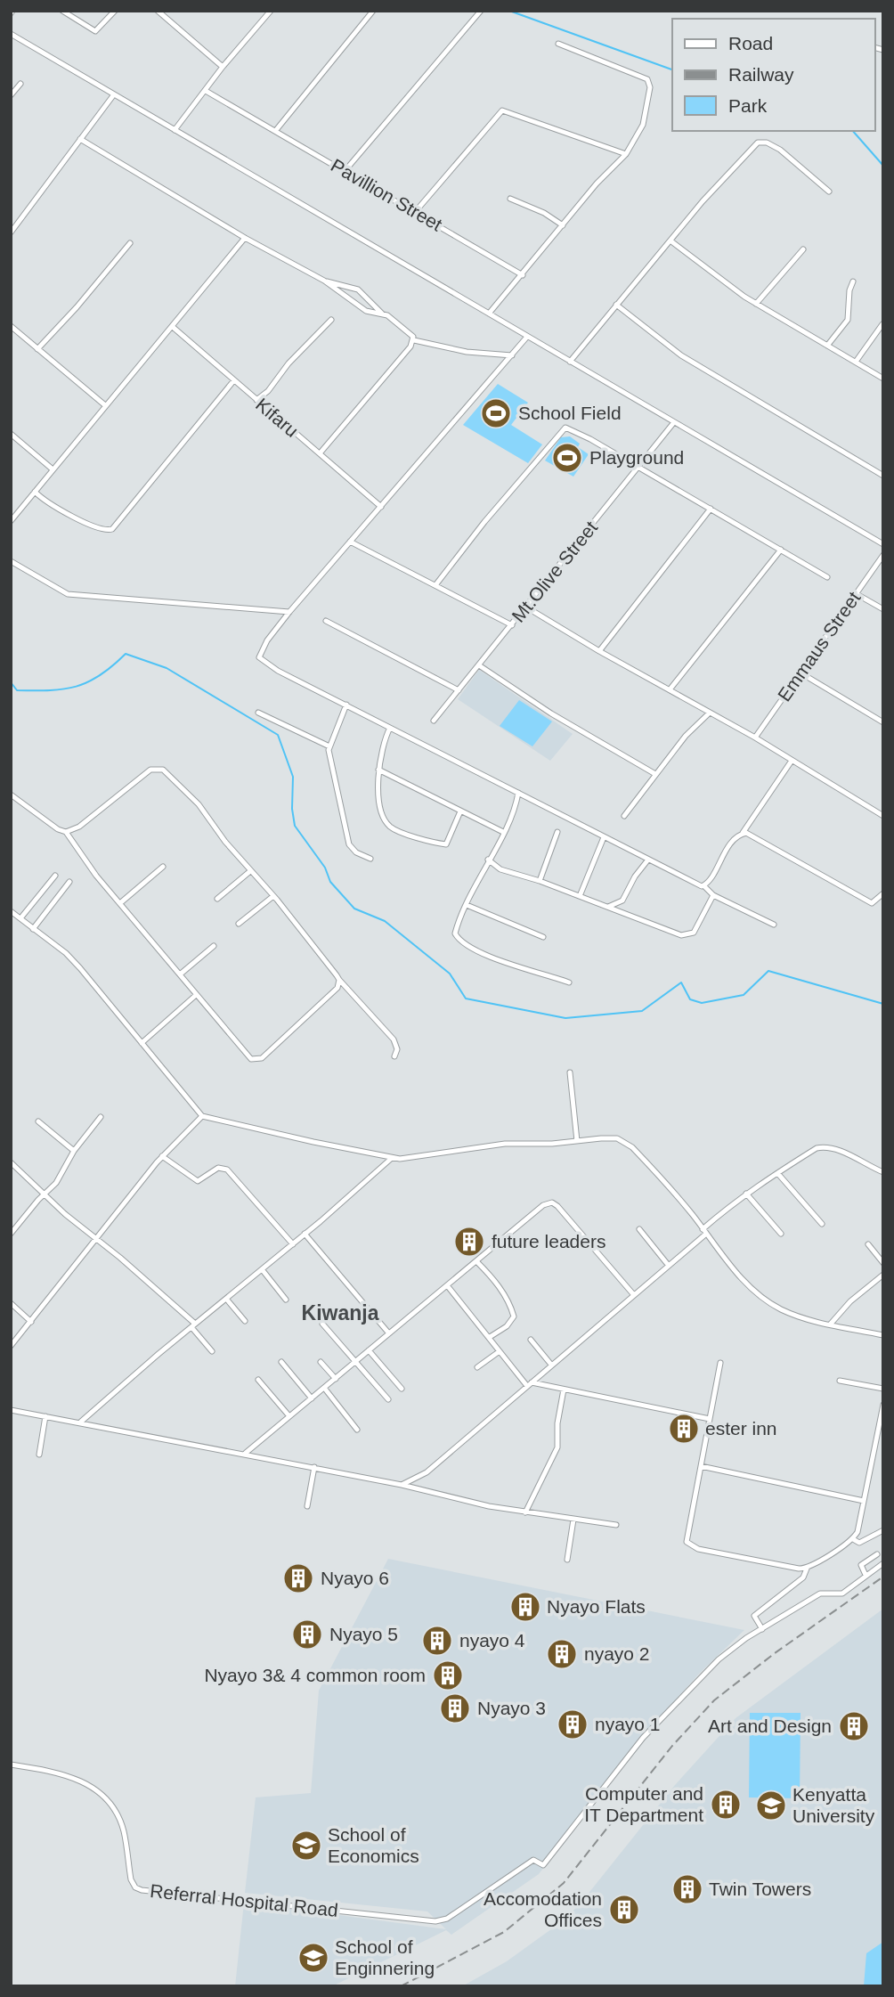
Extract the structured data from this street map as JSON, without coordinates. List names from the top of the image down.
{
  "streets": {
    "street": [
      "Pavillion Street",
      "Kifaru",
      "Mt.Olive Street",
      "Emmaus Street",
      "Referral Hospital Road"
    ]
  },
  "districts": ["Kiwanja"],
  "places": {
    "sports": ["School Field", "Playground"],
    "building": [
      "future leaders",
      "ester inn",
      "Nyayo 6",
      "Nyayo Flats",
      "Nyayo 5",
      "nyayo 4",
      "nyayo 2",
      "Nyayo 3& 4 common room",
      "Nyayo 3",
      "nyayo 1",
      "Art and Design",
      "Computer and IT Department",
      "Twin Towers",
      "Accomodation Offices"
    ],
    "school or university": ["Kenyatta University", "School of Economics", "School of Enginnering"]
  },
  "legend": ["Road", "Railway", "Park"]
}
